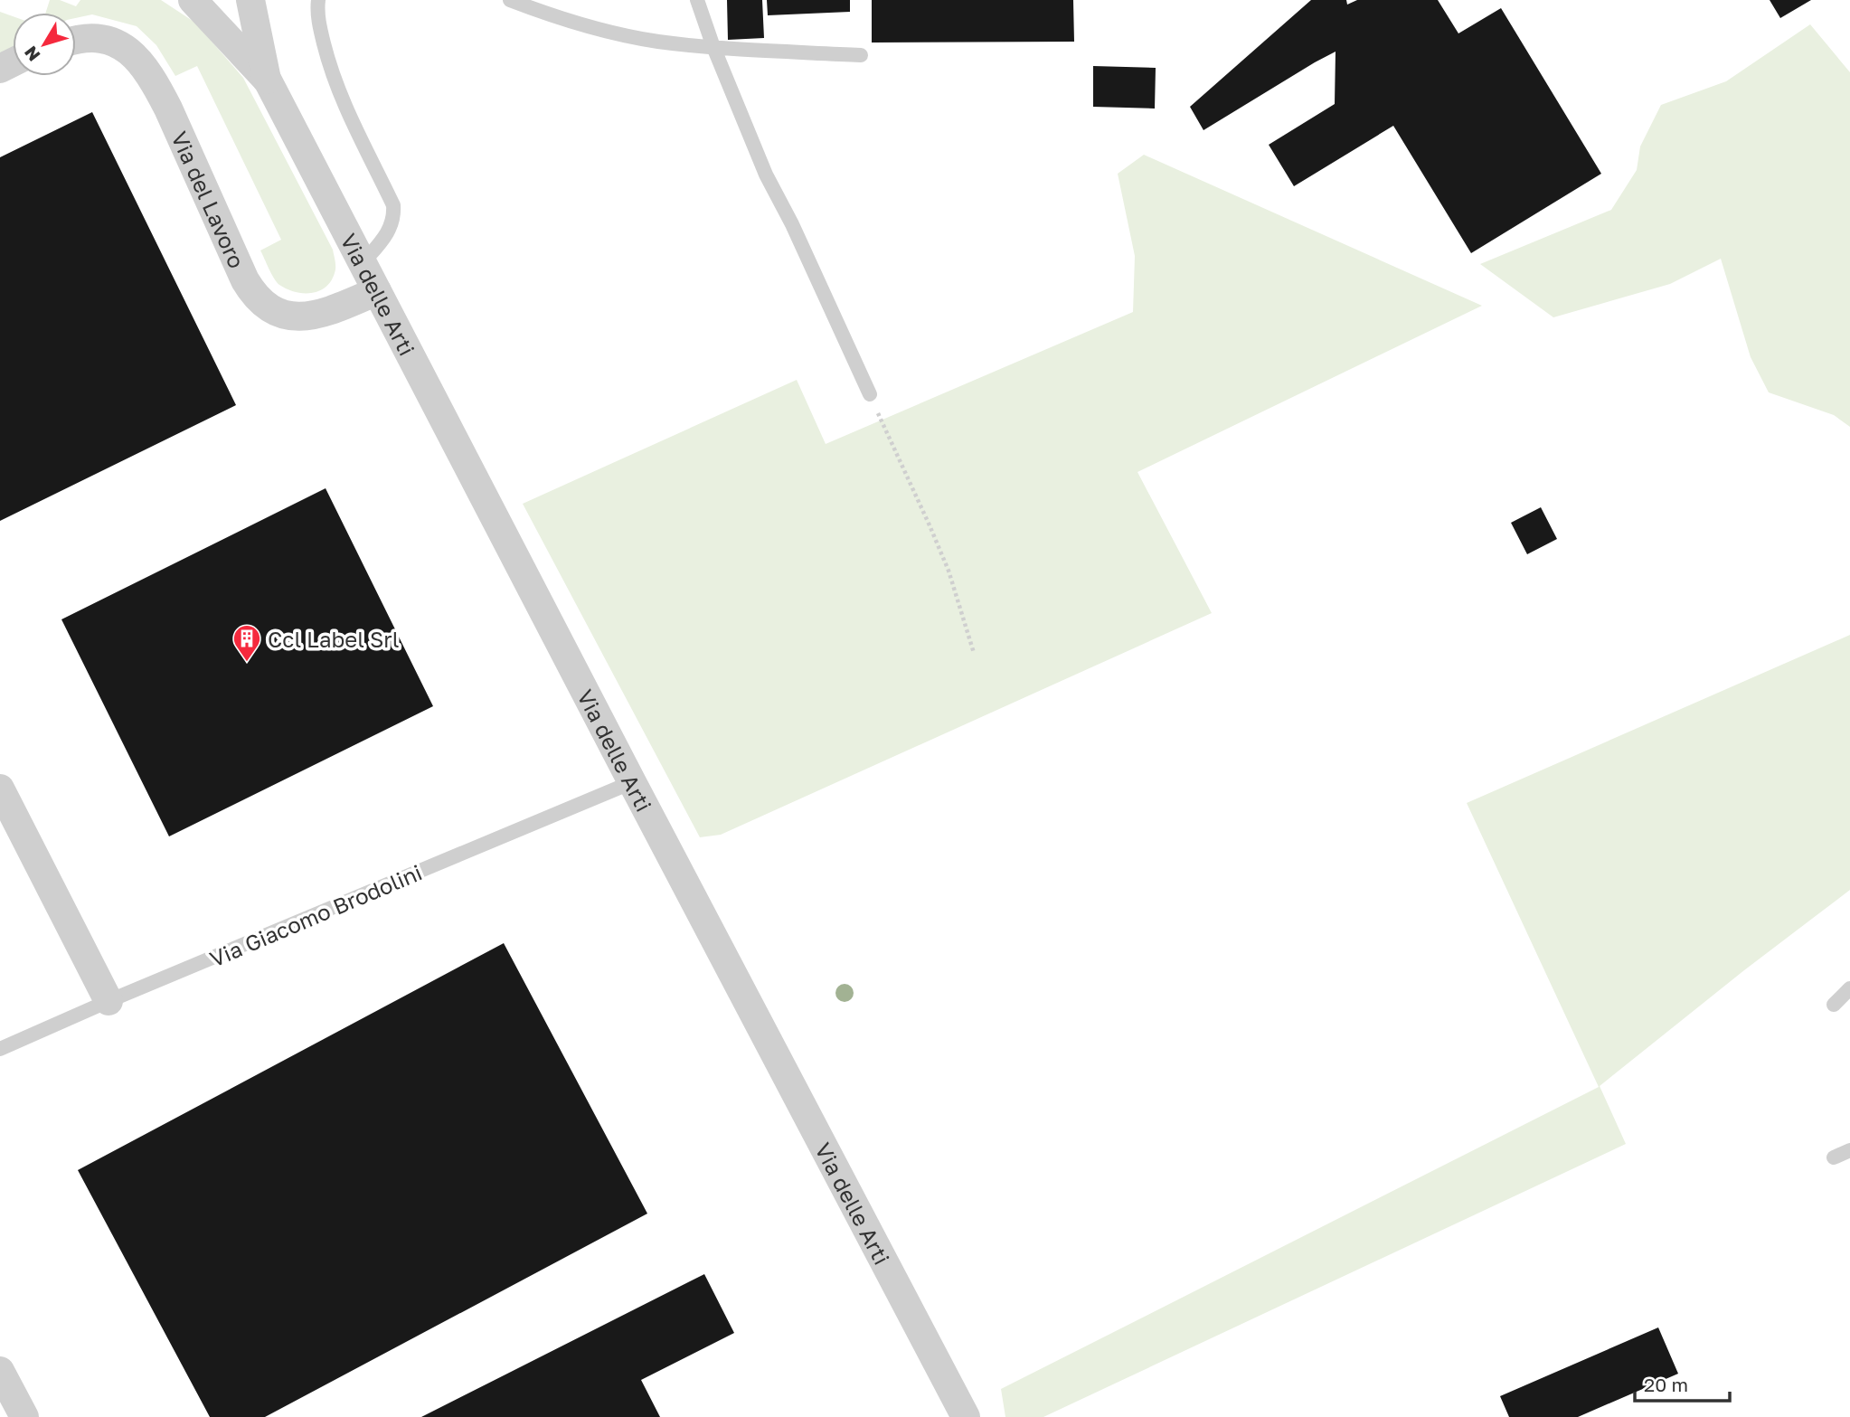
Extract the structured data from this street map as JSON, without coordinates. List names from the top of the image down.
{
  "streets": {
    "street": ["Via del Lavoro", "Via delle Arti"],
    "lane": ["Via Giacomo Brodolini"]
  },
  "crossings": [
    ["Via del Lavoro", "Via delle Arti"],
    ["Via delle Arti", "Via Giacomo Brodolini"]
  ],
  "places": {
    "building": ["Ccl Label Srl"]
  },
  "scale_bar": "20 m",
  "north": "bottom left"
}
